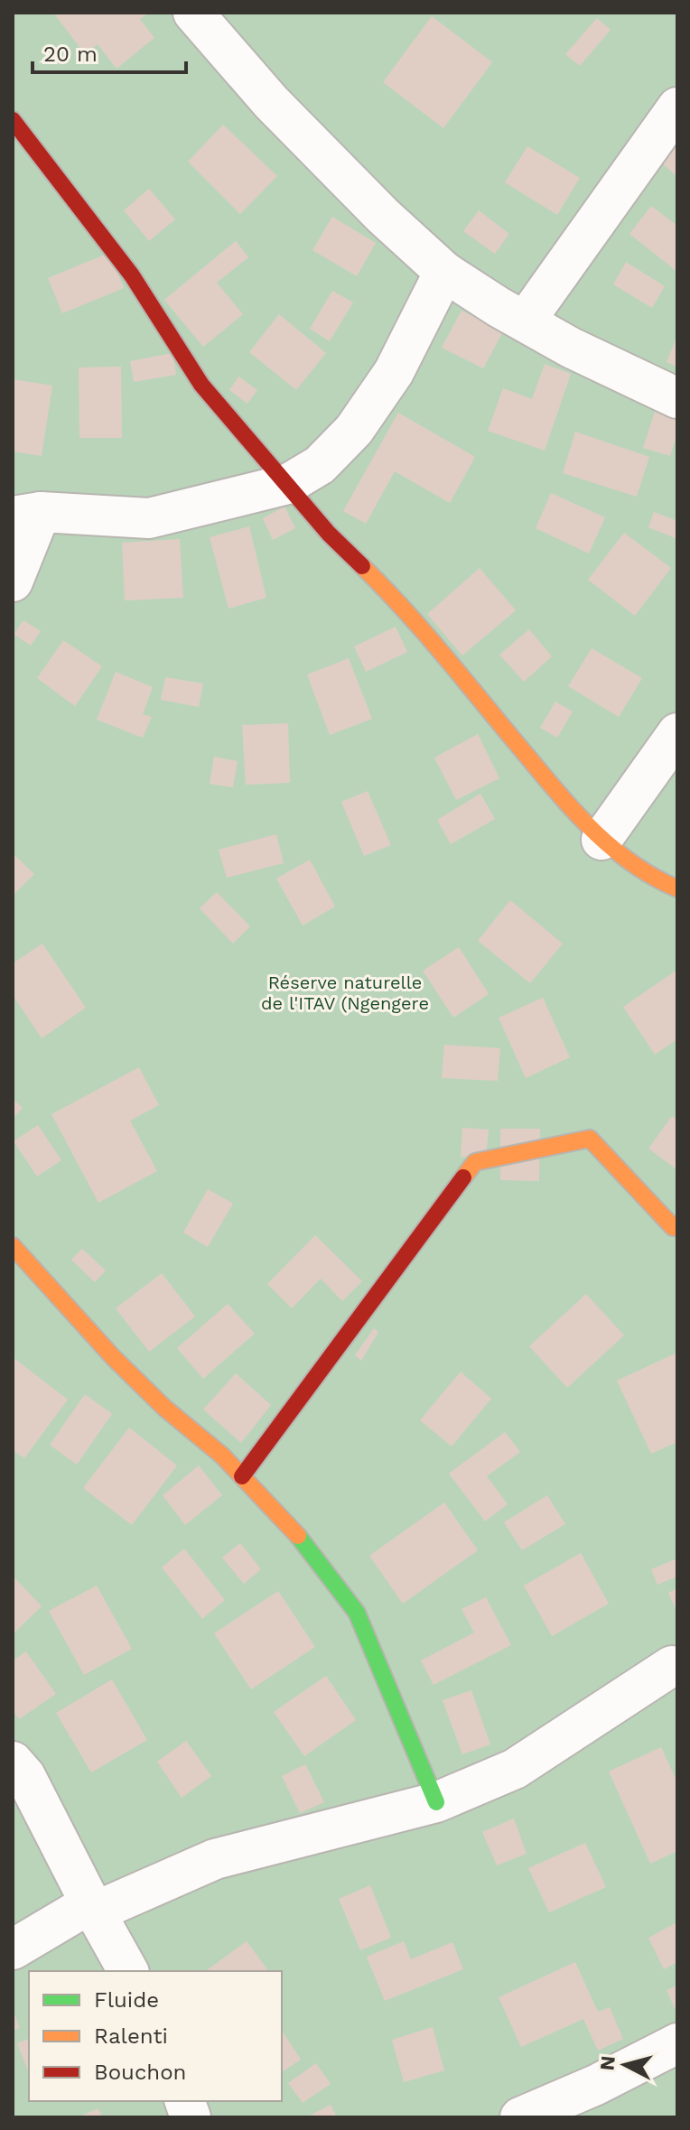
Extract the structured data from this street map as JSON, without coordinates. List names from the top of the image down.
{
  "parks": ["Réserve naturelle de l'ITAV (Ngengere"],
  "legend": ["Fluide", "Ralenti", "Bouchon"],
  "scale_bar": "20 m",
  "north": "left"
}
